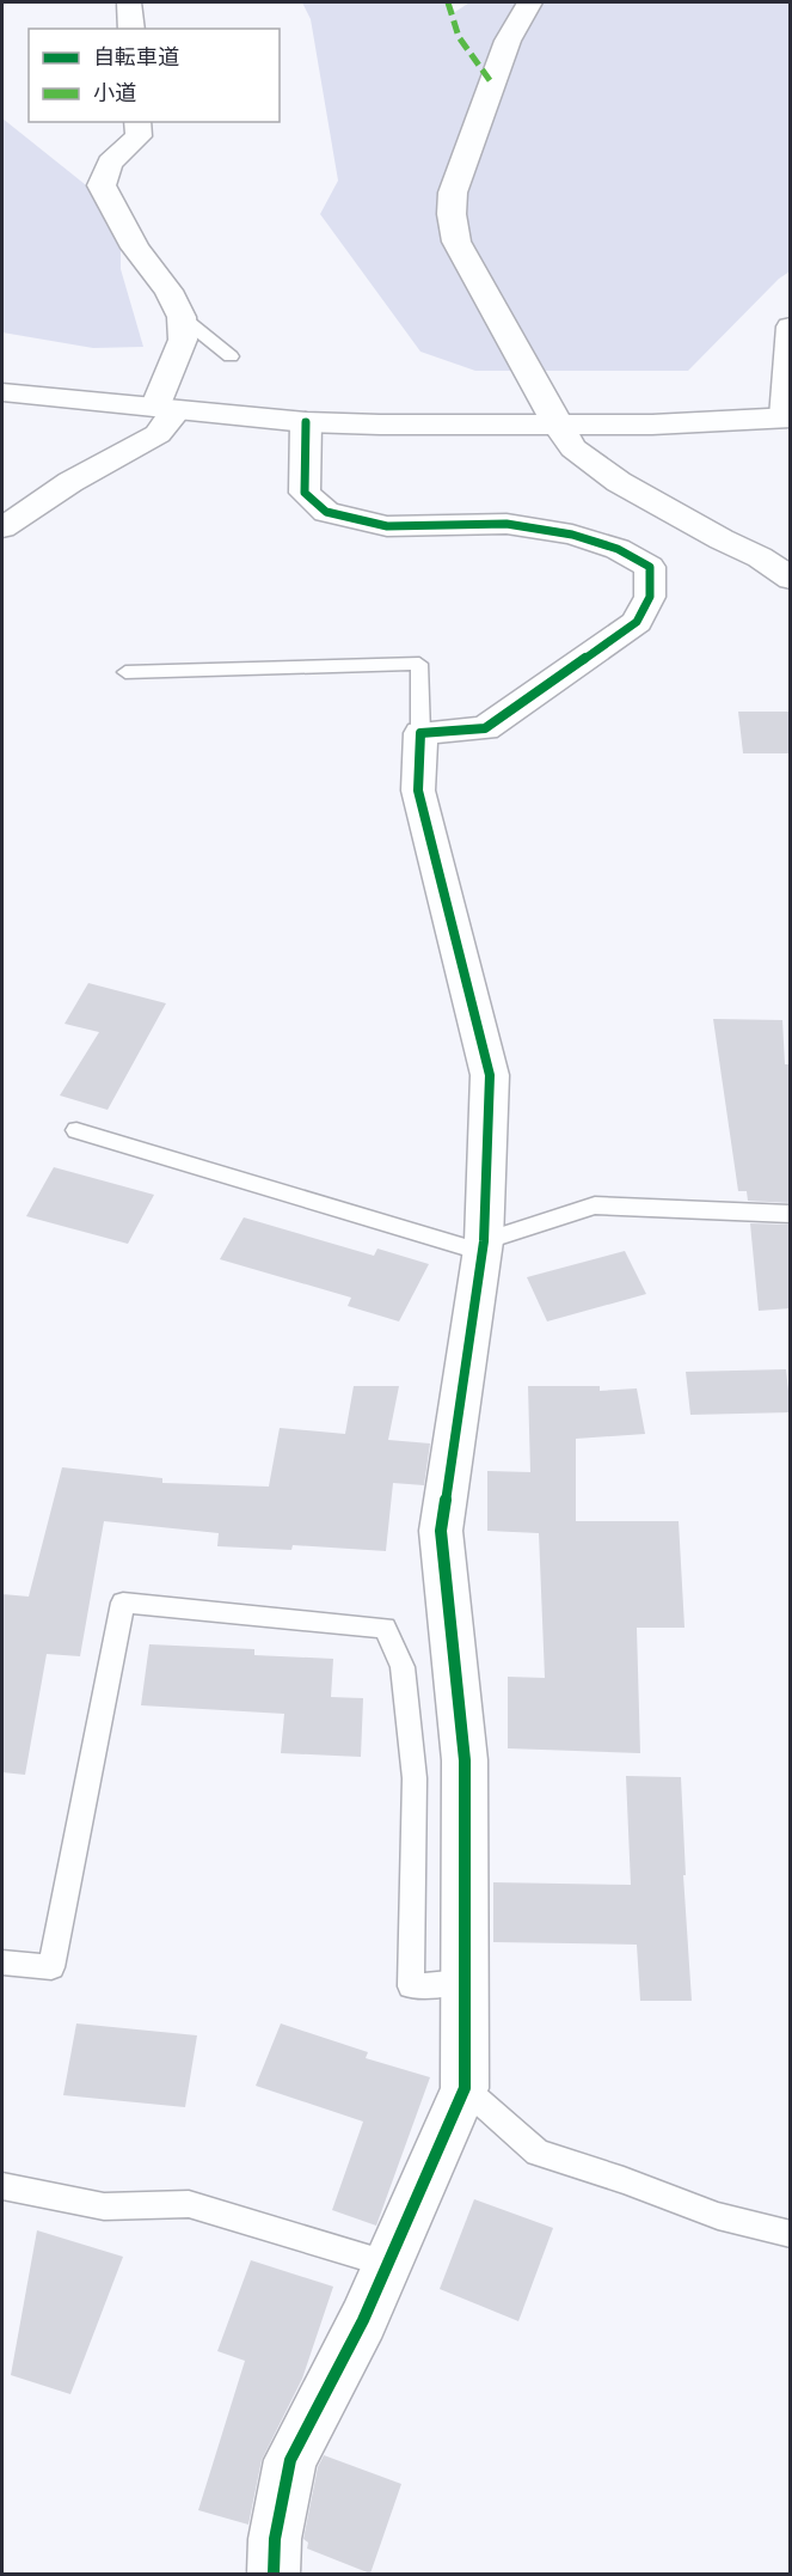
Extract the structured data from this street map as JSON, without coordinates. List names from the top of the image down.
{
  "legend": ["自転車道", "小道"]
}
